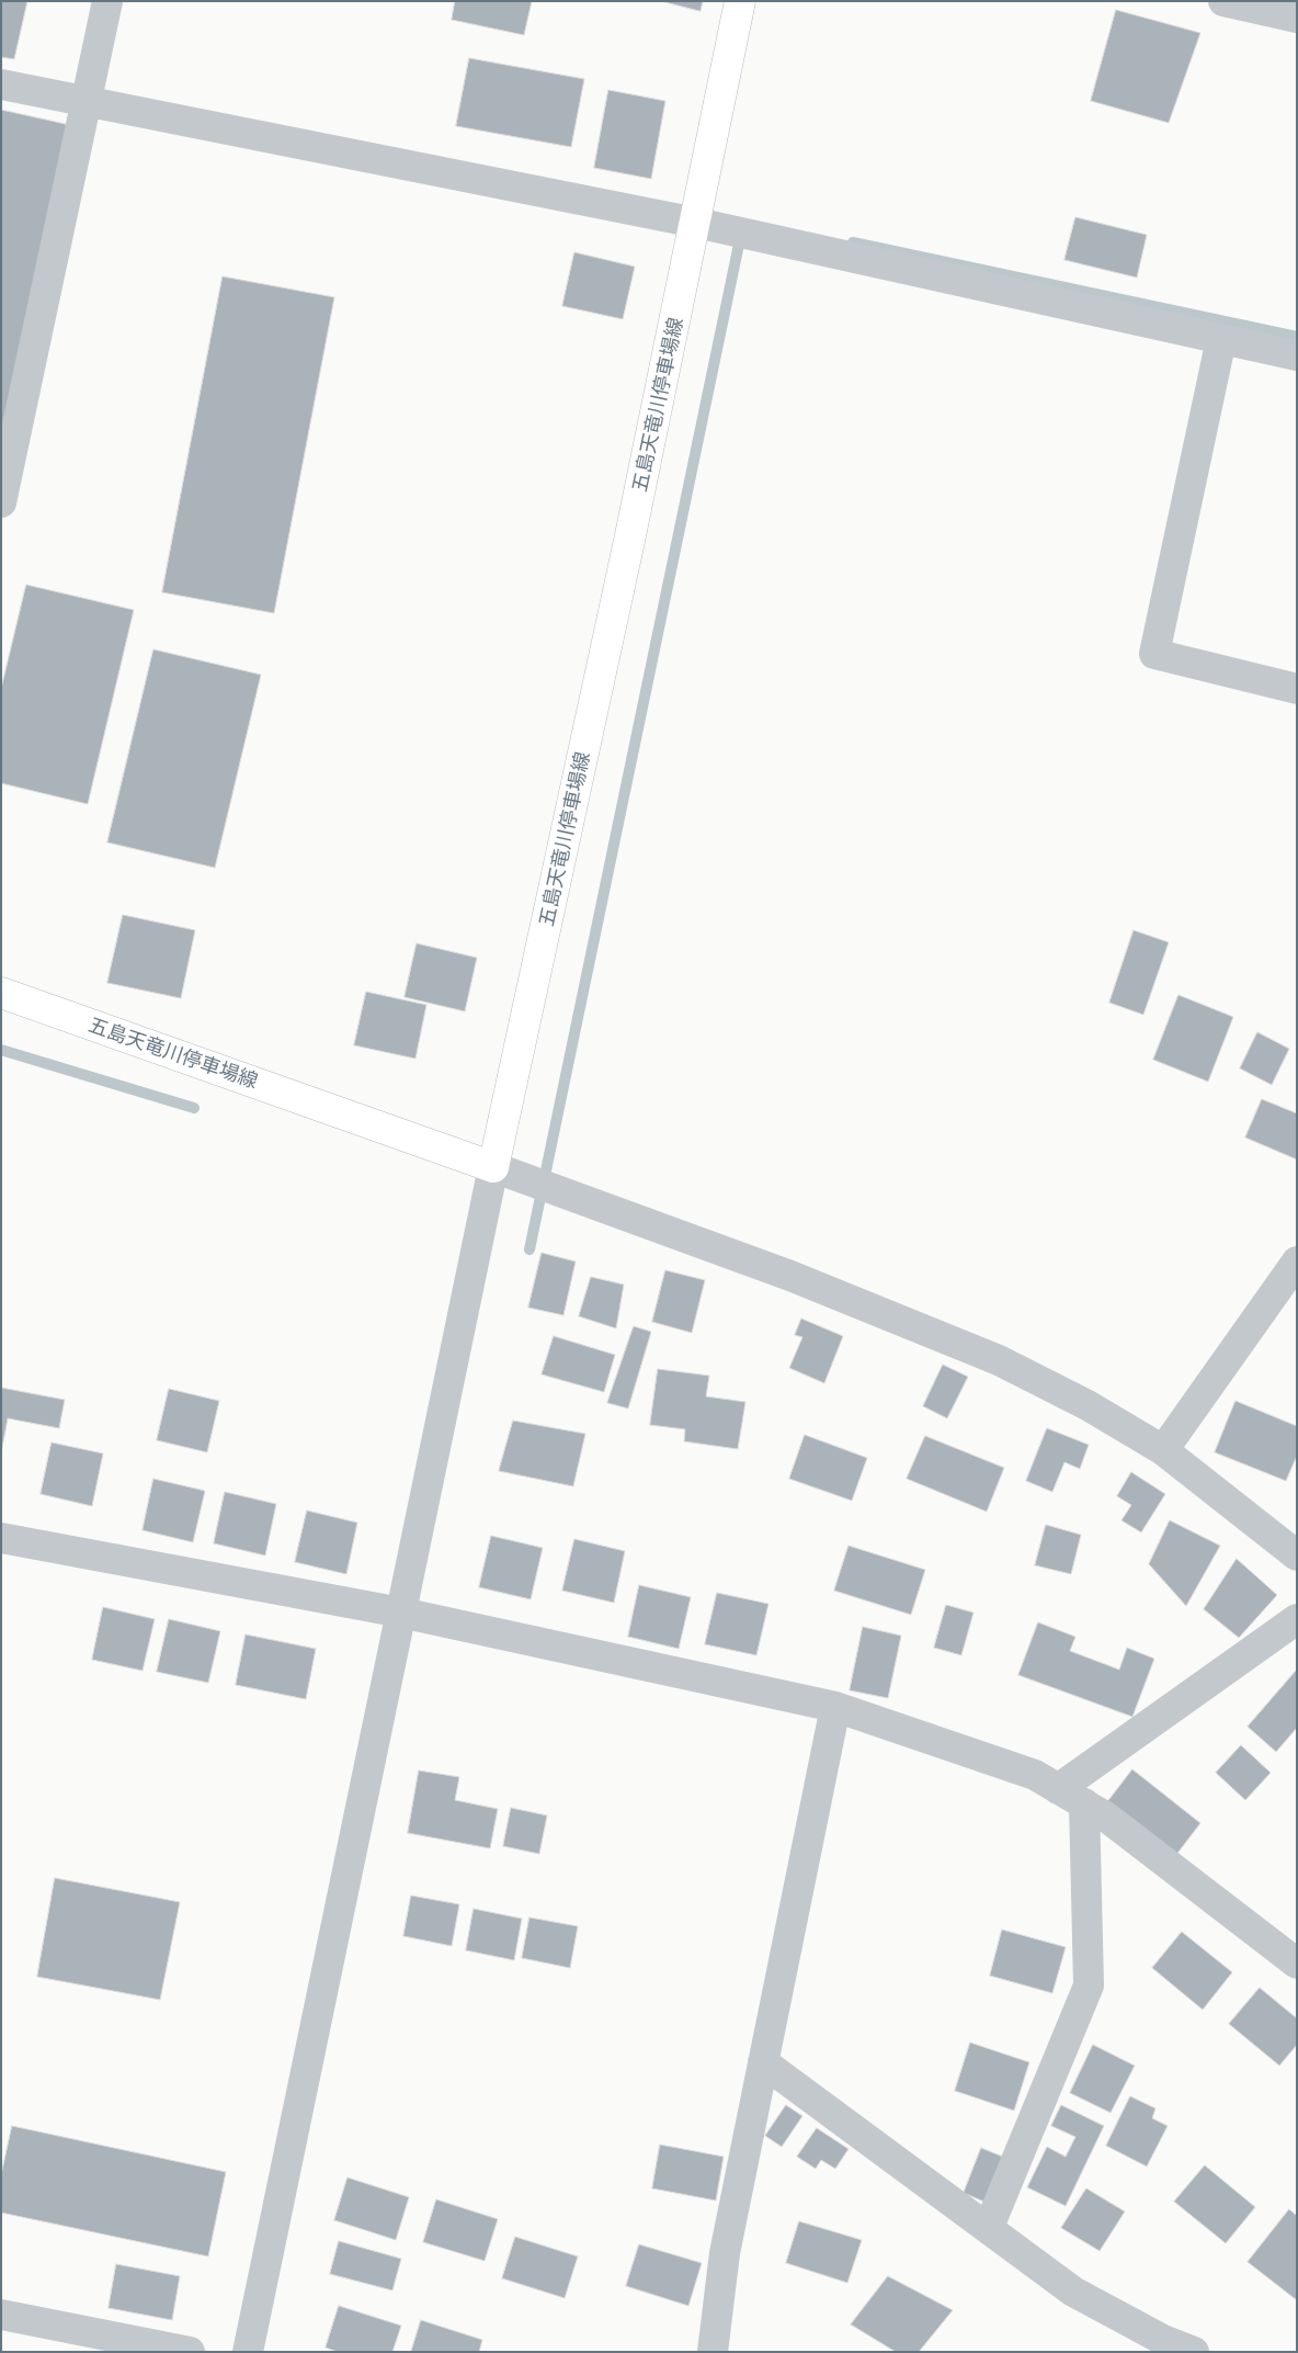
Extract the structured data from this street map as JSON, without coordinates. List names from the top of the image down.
{
  "streets": {
    "main road": ["五島天竜川停車場線"]
  }
}
